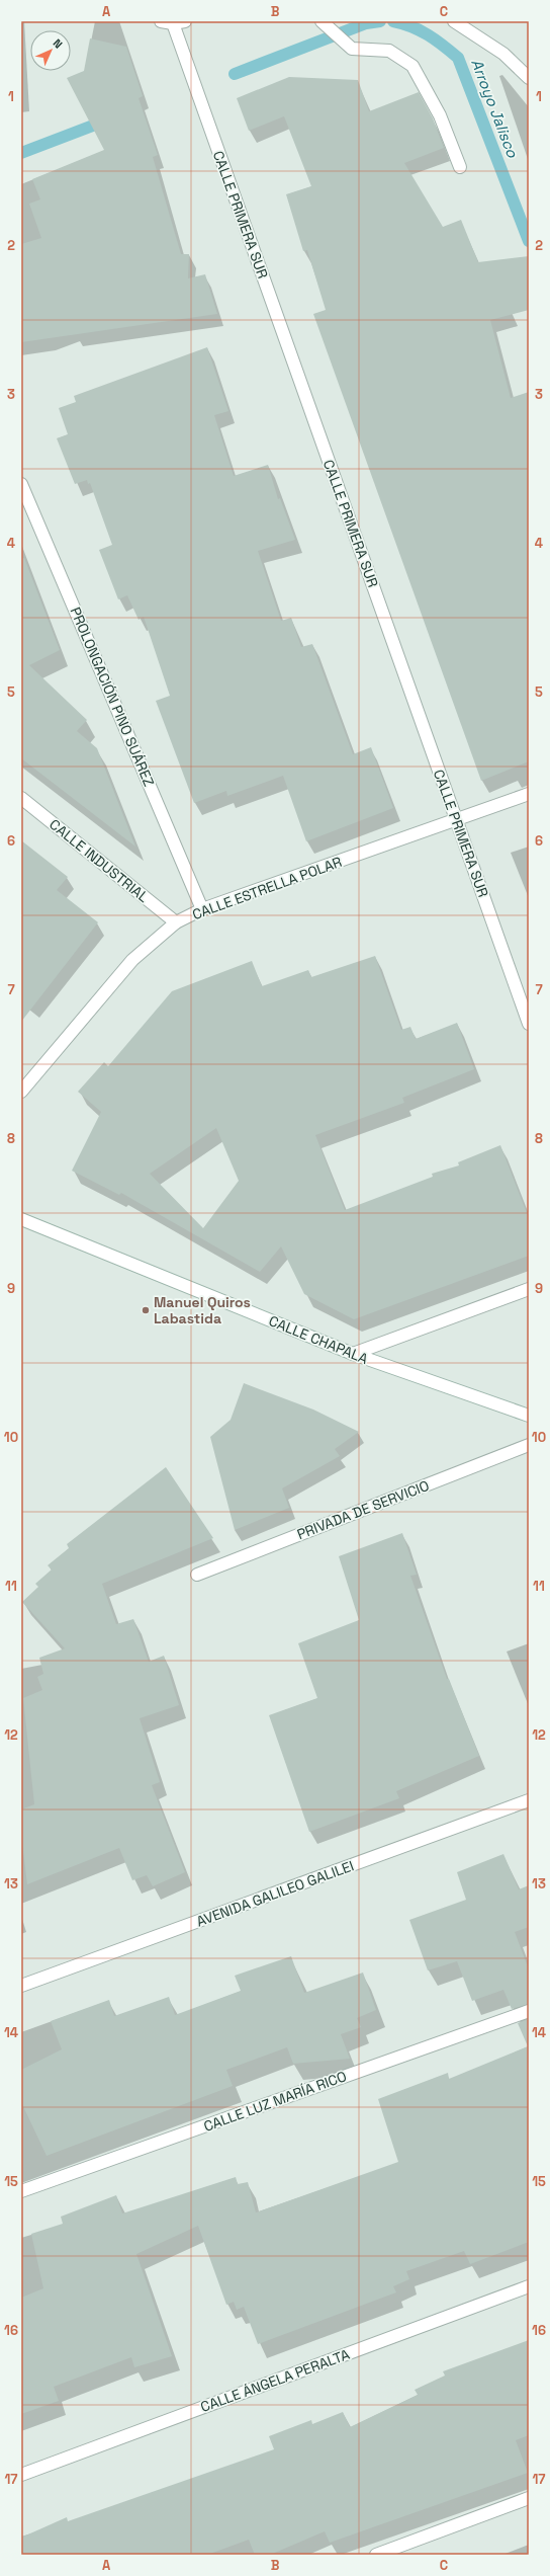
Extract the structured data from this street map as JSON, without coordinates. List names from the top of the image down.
{
  "streets": {
    "street": [
      "CALLE PRIMERA SUR",
      "PROLONGACIÓN PINO SUÁREZ",
      "CALLE INDUSTRIAL",
      "CALLE ESTRELLA POLAR",
      "CALLE CHAPALA",
      "PRIVADA DE SERVICIO",
      "AVENIDA GALILEO GALILEI",
      "CALLE LUZ MARÍA RICO",
      "CALLE ÁNGELA PERALTA"
    ]
  },
  "crossings": [
    ["CALLE PRIMERA SUR", "CALLE ESTRELLA POLAR"],
    ["PROLONGACIÓN PINO SUÁREZ", "CALLE ESTRELLA POLAR"],
    ["CALLE INDUSTRIAL", "CALLE ESTRELLA POLAR"]
  ],
  "water": ["Arroyo Jalisco"],
  "places": ["Manuel Quiros Labastida"],
  "north": "top right",
  "grid": {
    "columns": ["A", "B", "C"],
    "rows": [
      "1",
      "2",
      "3",
      "4",
      "5",
      "6",
      "7",
      "8",
      "9",
      "10",
      "11",
      "12",
      "13",
      "14",
      "15",
      "16",
      "17"
    ]
  }
}
